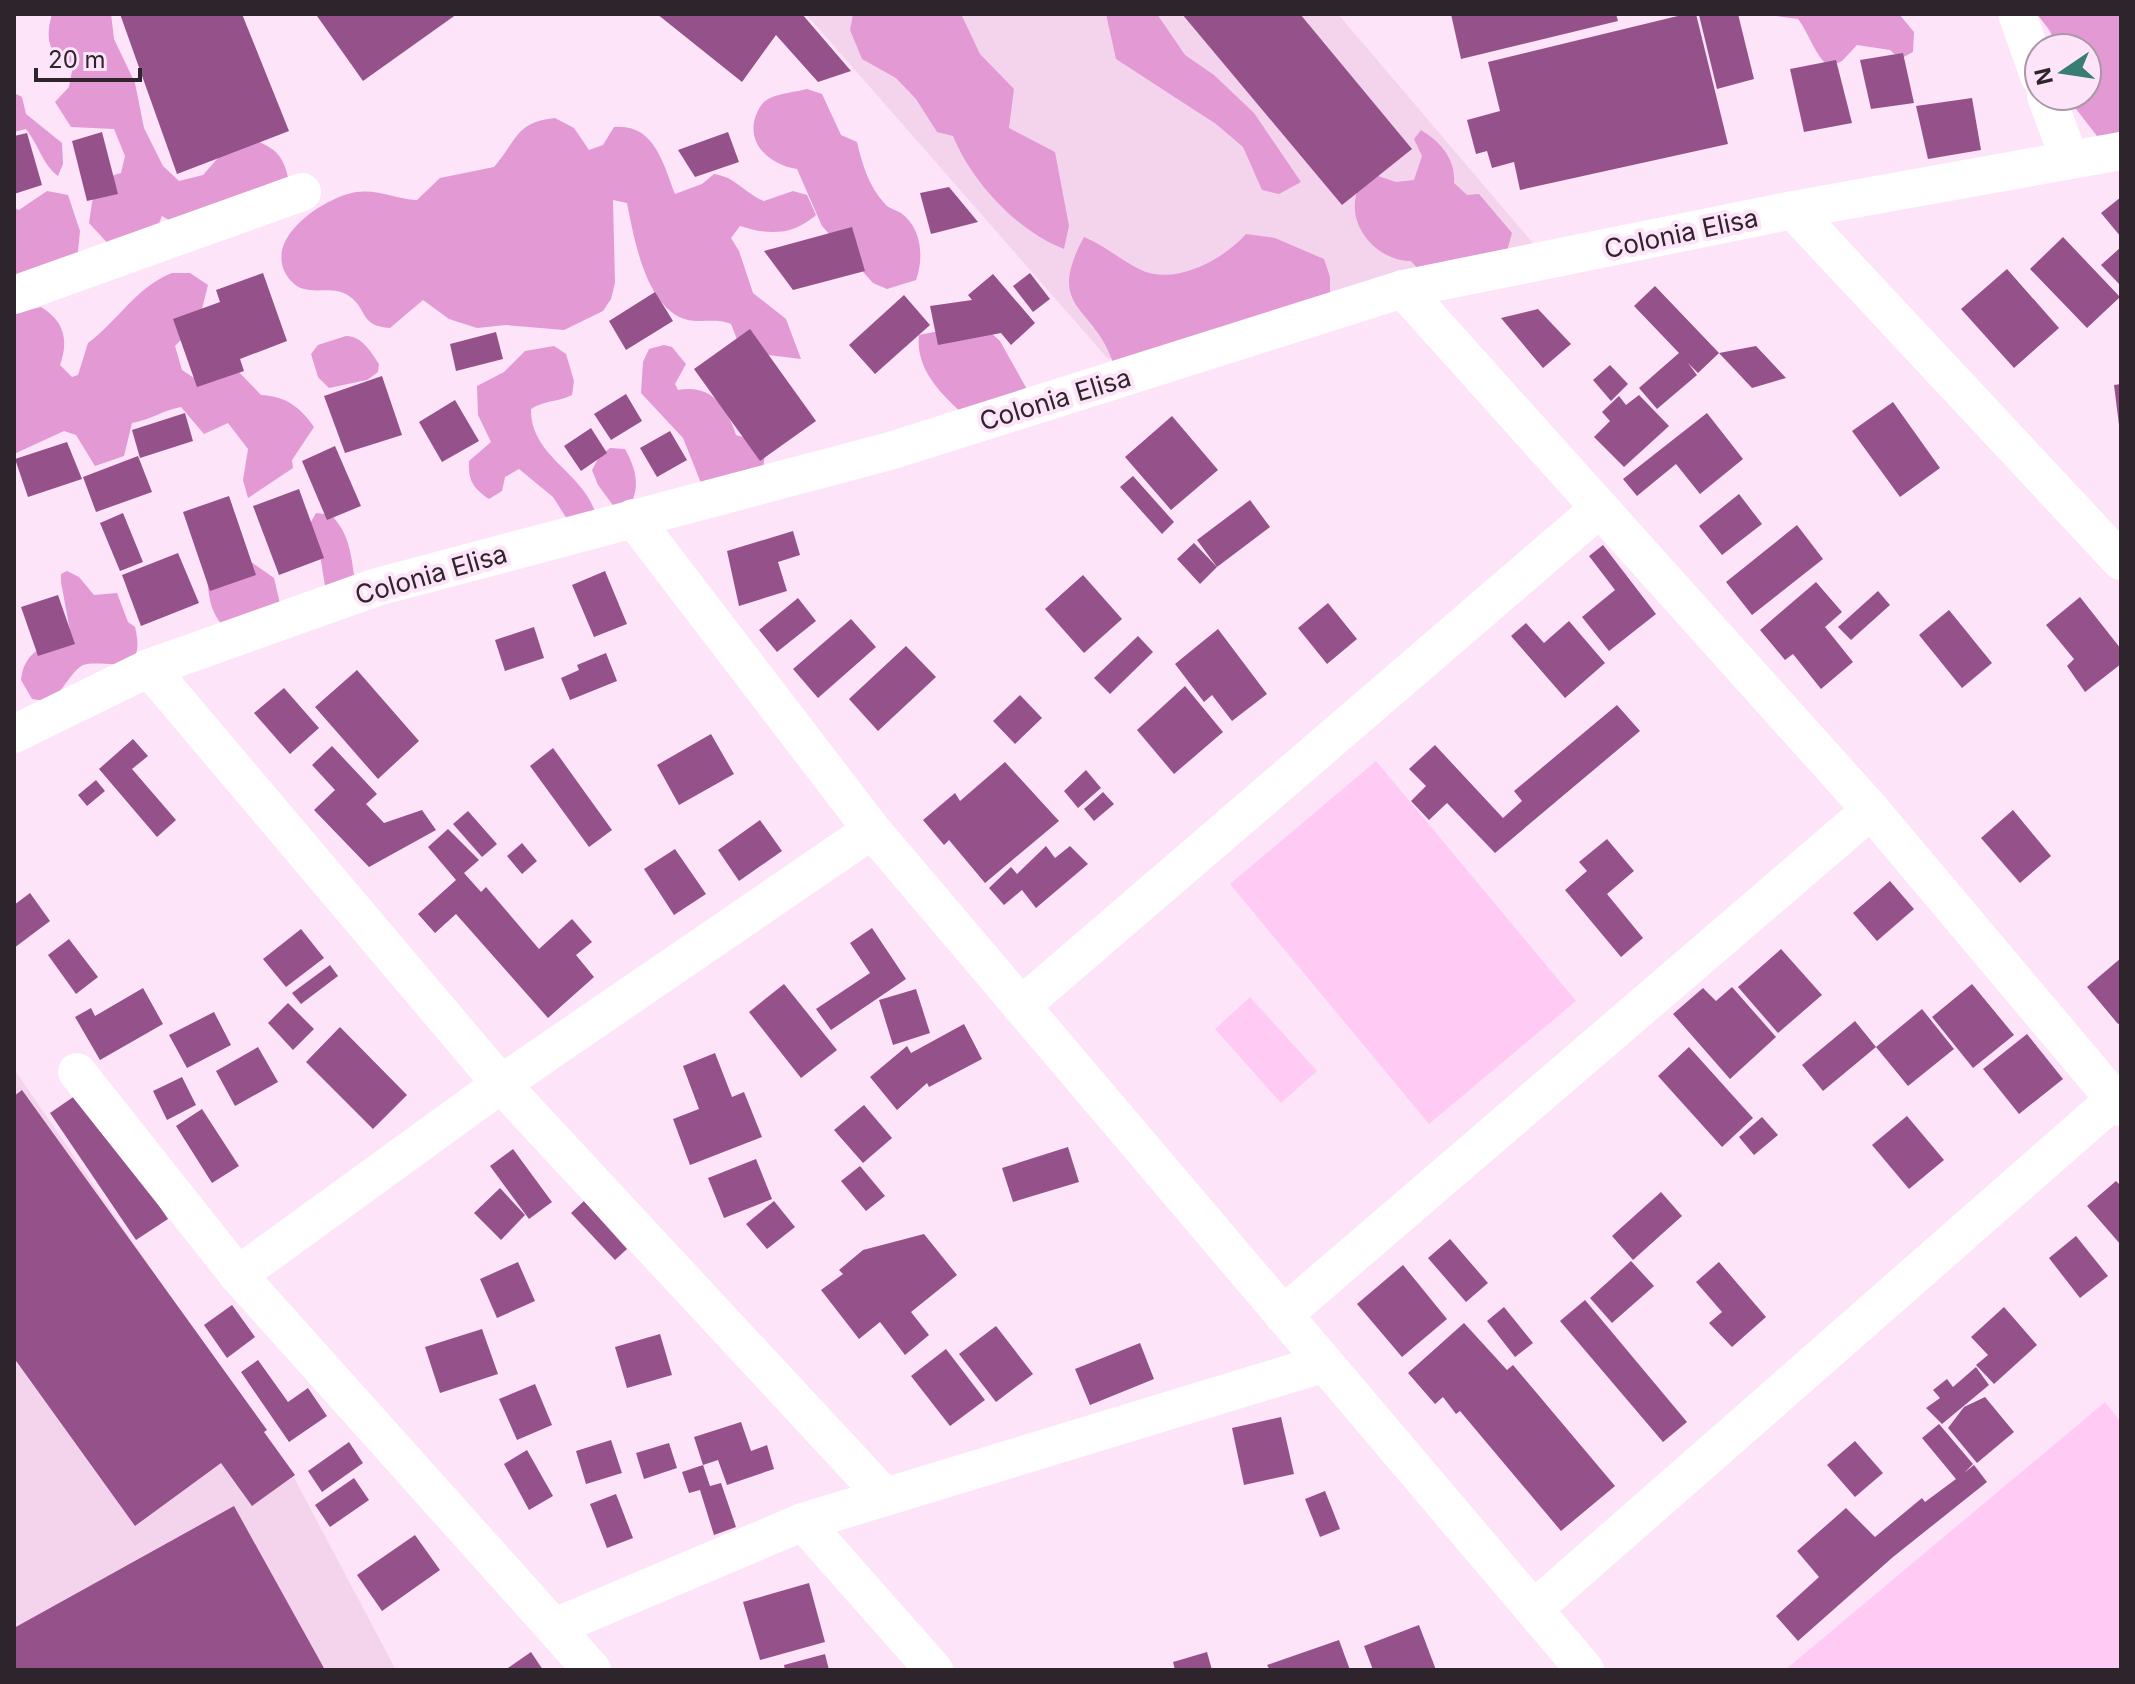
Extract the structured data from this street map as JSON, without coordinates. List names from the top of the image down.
{
  "streets": {
    "street": ["Colonia Elisa"]
  },
  "scale_bar": "20 m",
  "north": "left"
}
